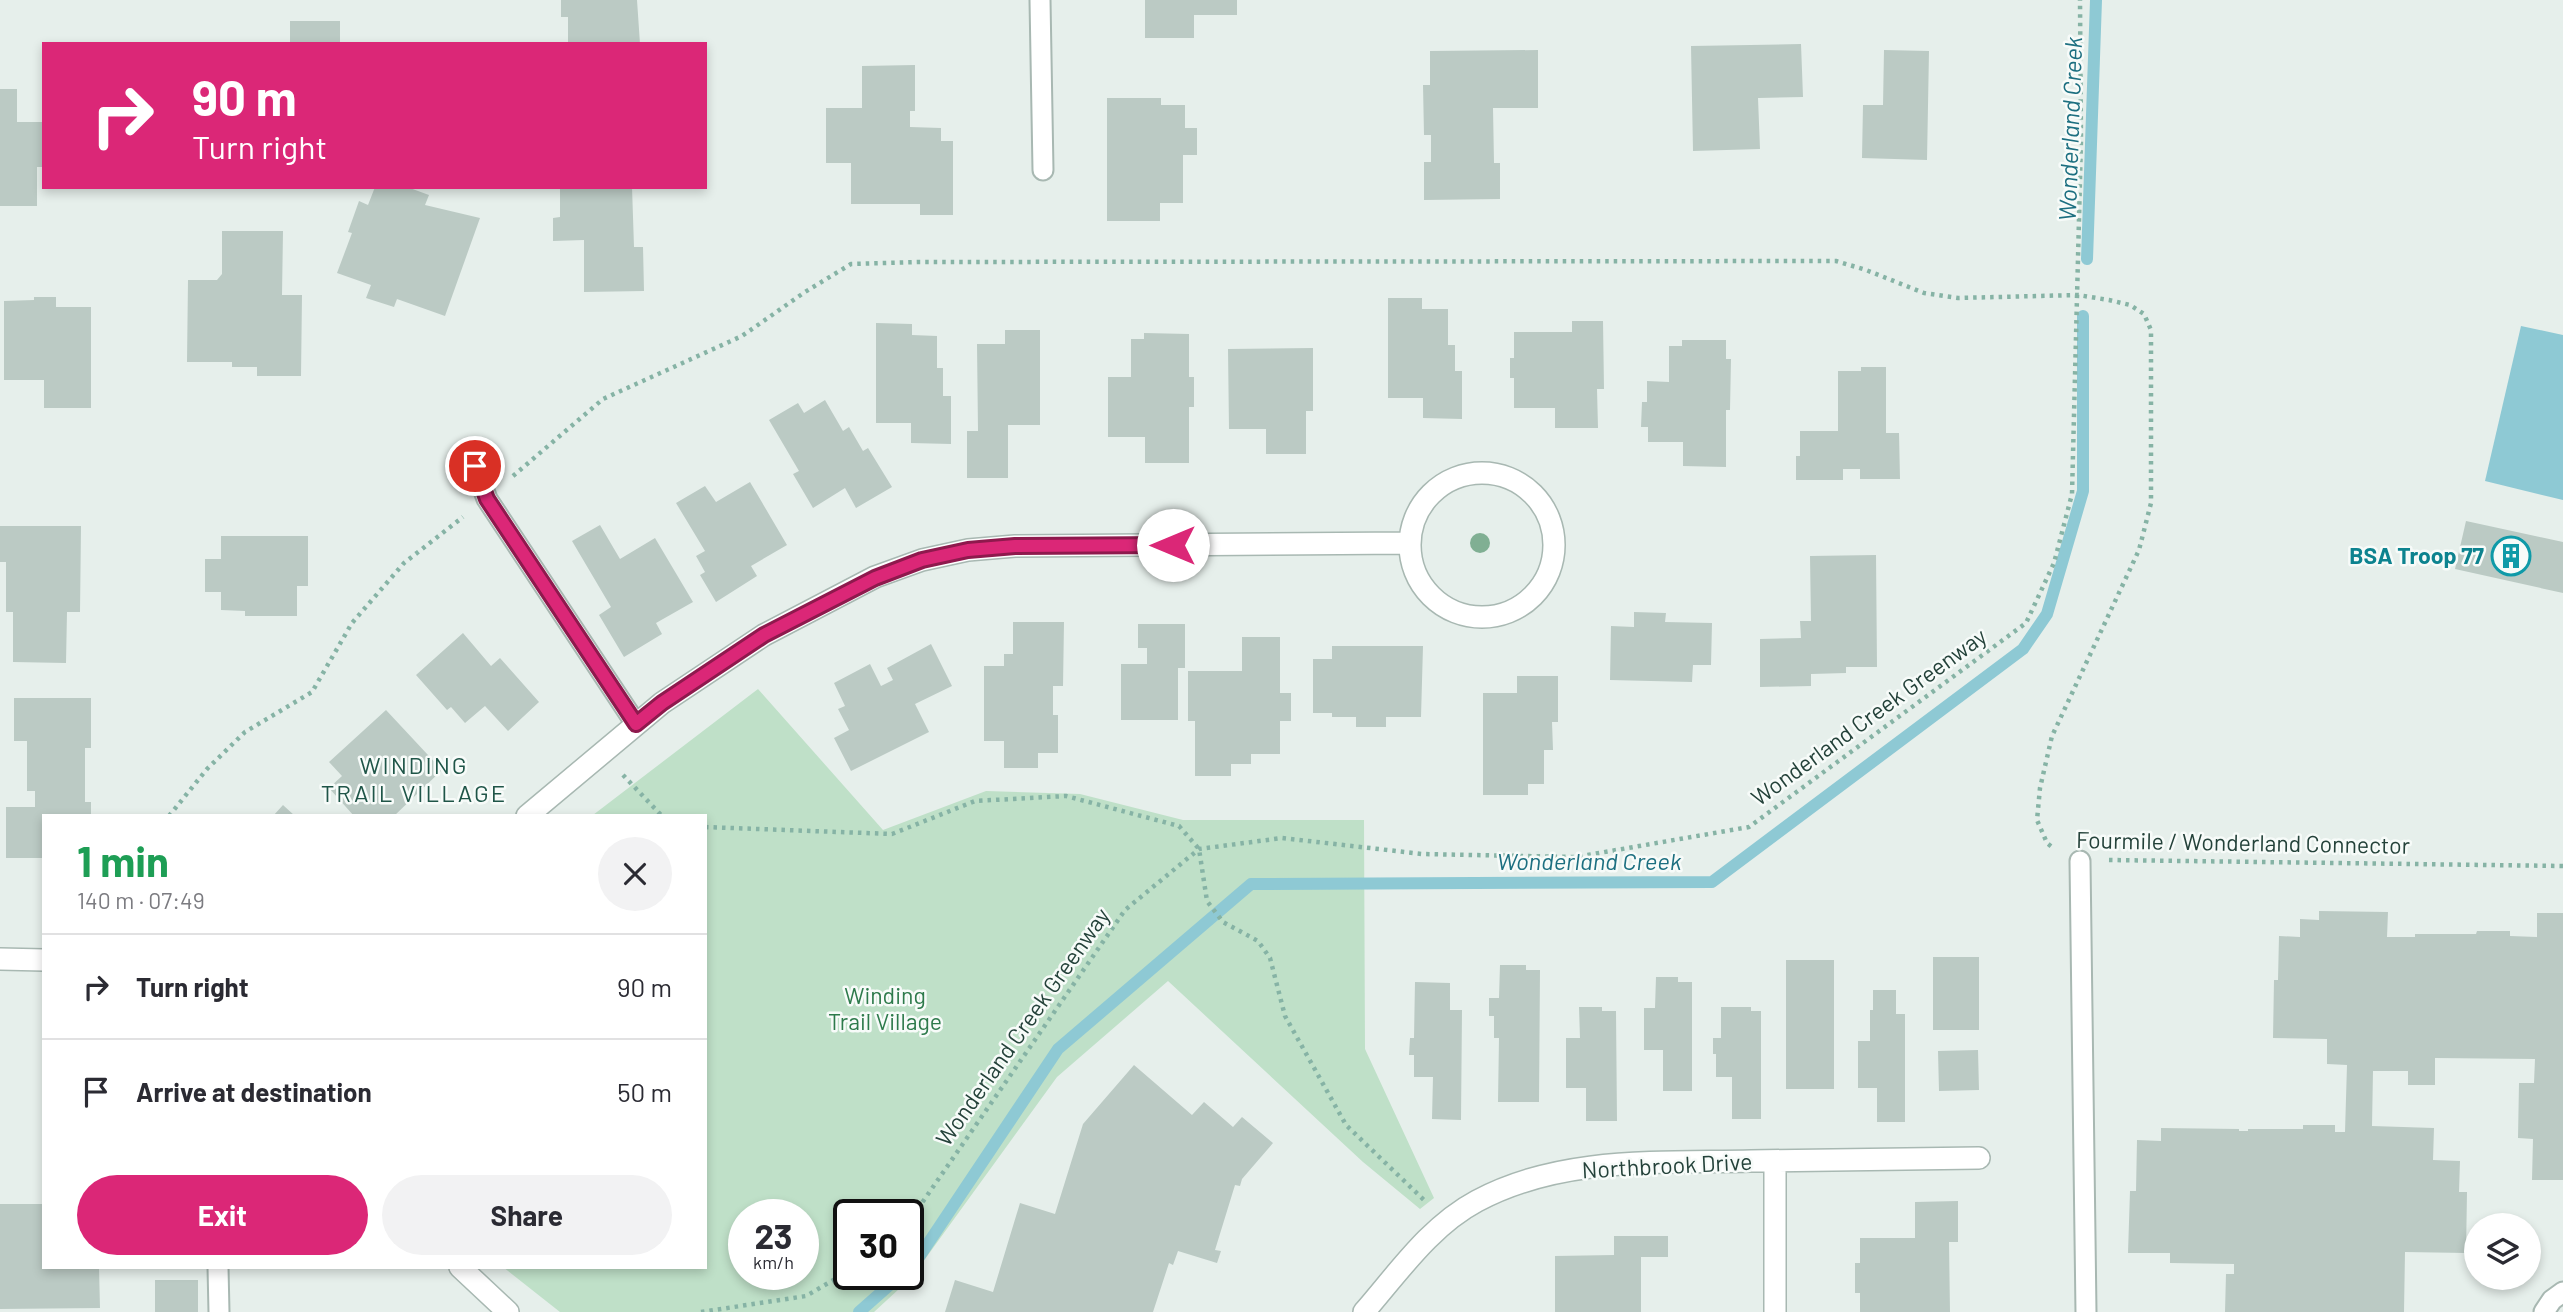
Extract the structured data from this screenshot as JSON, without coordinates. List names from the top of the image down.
{
  "streets": {
    "street": ["Northbrook Drive"],
    "path": ["Wonderland Creek Greenway", "Fourmile / Wonderland Connector"]
  },
  "crossings": [
    ["Wonderland Creek Greenway", "Fourmile / Wonderland Connector"]
  ],
  "districts": ["WINDING TRAIL VILLAGE"],
  "water": ["Wonderland Creek"],
  "parks": ["Winding Trail Village"],
  "places": {
    "building": ["BSA Troop 77"]
  },
  "page": {
    "turn": ["90 m", "Turn right"],
    "heading": ["1 min", "140 m · 07:49"],
    "list": [
      {
        "name": "Turn right",
        "value": "90 m"
      },
      {
        "name": "Arrive at destination",
        "value": "50 m"
      }
    ],
    "buttons": ["Exit", "Share"],
    "speed": "23 km/h",
    "limit": "30"
  }
}
